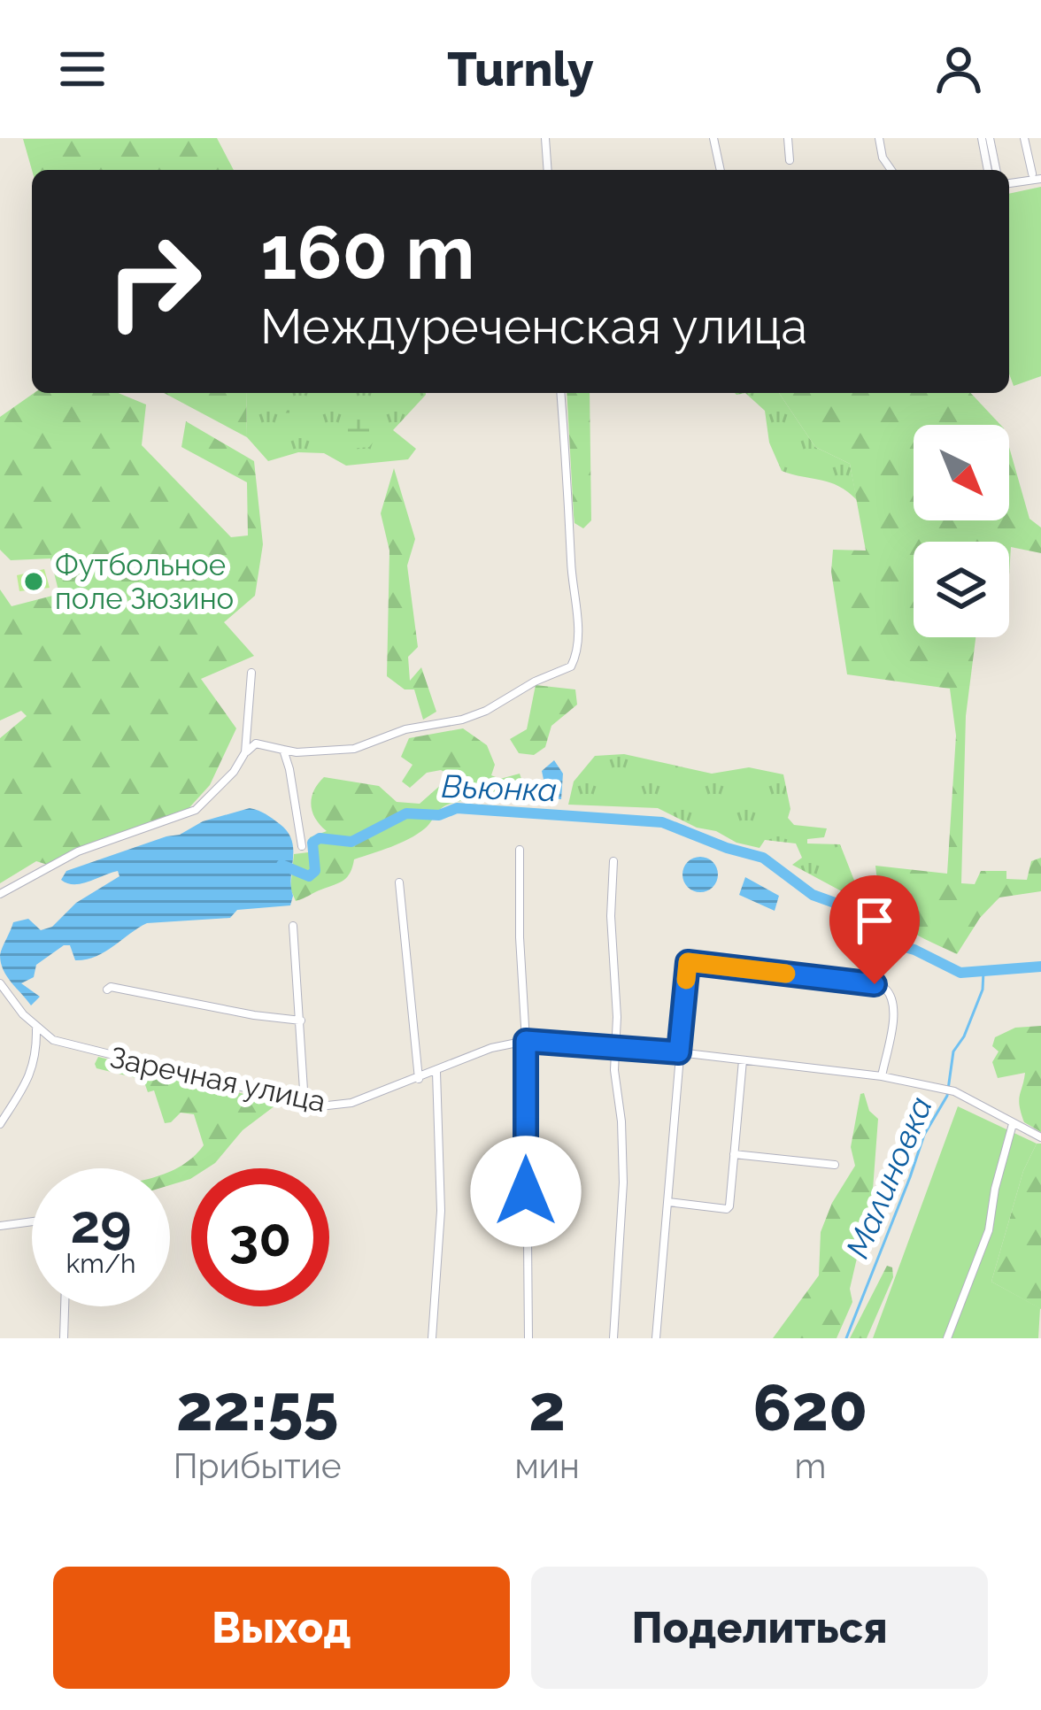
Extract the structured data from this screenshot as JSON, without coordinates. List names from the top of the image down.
{
  "streets": {
    "street": ["Заречная улица"]
  },
  "water": ["Вьюнка", "Малиновка"],
  "places": ["Футбольное поле Зюзино"],
  "north": "bottom right",
  "page": {
    "header": "Turnly",
    "turn": ["160 m", "Междуреченская улица"],
    "speed": "29 km/h",
    "limit": "30",
    "eta": [
      "22:55",
      "Прибытие",
      "2",
      "мин",
      "620",
      "m"
    ],
    "buttons": ["Выход", "Поделиться"]
  }
}
